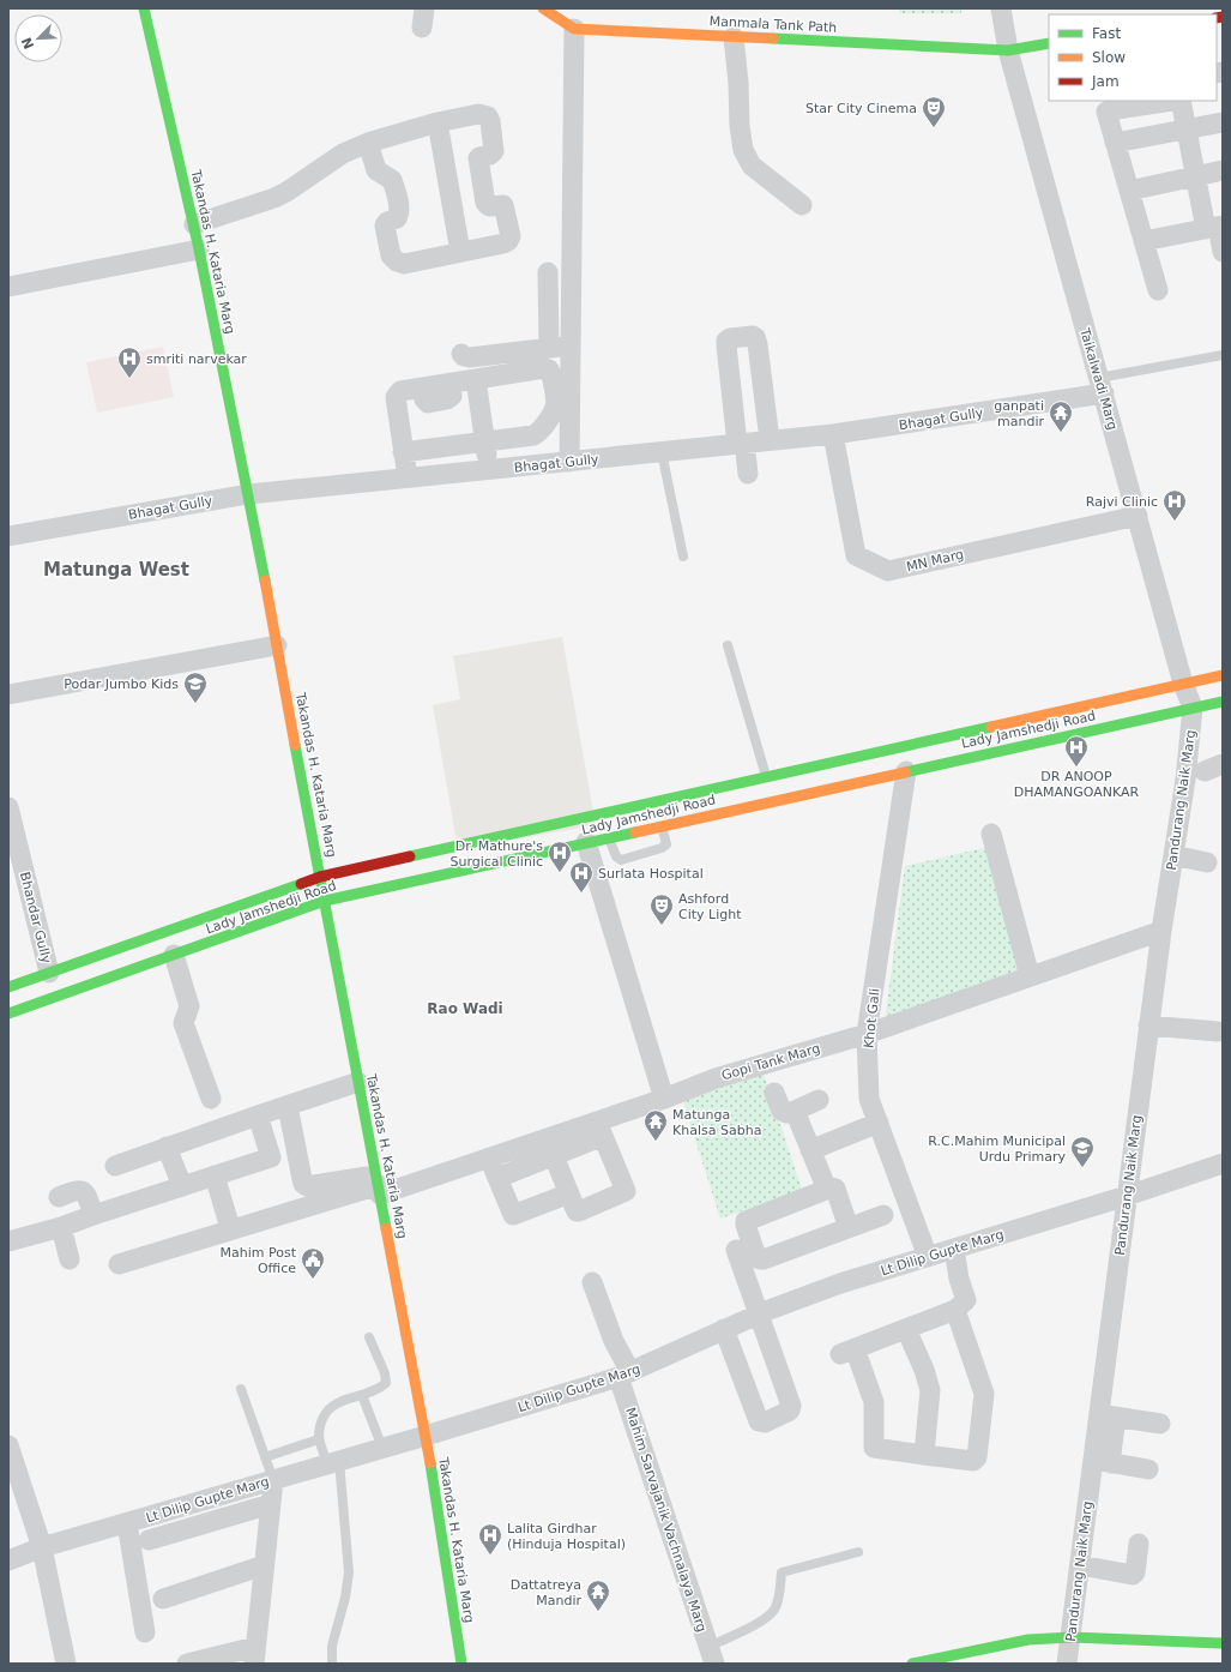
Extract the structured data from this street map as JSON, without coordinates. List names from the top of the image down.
{
  "streets": {
    "main road": ["Manmala Tank Path", "Takandas H. Kataria Marg", "Lady Jamshedji Road"],
    "street": [
      "Taikalwadi Marg",
      "Bhagat Gully",
      "MN Marg",
      "Pandurang Naik Marg",
      "Bhandar Gully",
      "Khot Gali",
      "Gopi Tank Marg",
      "Lt Dilip Gupte Marg",
      "Mahim Sarvajanik Vachnalaya Marg"
    ]
  },
  "crossings": [
    ["Manmala Tank Path", "Taikalwadi Marg"],
    ["Takandas H. Kataria Marg", "Bhagat Gully"],
    ["Takandas H. Kataria Marg", "Lady Jamshedji Road"],
    ["Takandas H. Kataria Marg", "Gopi Tank Marg"],
    ["Takandas H. Kataria Marg", "Lt Dilip Gupte Marg"],
    ["Taikalwadi Marg", "Bhagat Gully"],
    ["Taikalwadi Marg", "MN Marg"],
    ["Taikalwadi Marg", "Lady Jamshedji Road"],
    ["Taikalwadi Marg", "Pandurang Naik Marg"],
    ["Bhagat Gully", "MN Marg"],
    ["Lady Jamshedji Road", "Pandurang Naik Marg"],
    ["Lady Jamshedji Road", "Bhandar Gully"],
    ["Lady Jamshedji Road", "Khot Gali"],
    ["Pandurang Naik Marg", "Gopi Tank Marg"],
    ["Pandurang Naik Marg", "Lt Dilip Gupte Marg"],
    ["Khot Gali", "Gopi Tank Marg"],
    ["Khot Gali", "Lt Dilip Gupte Marg"],
    ["Lt Dilip Gupte Marg", "Mahim Sarvajanik Vachnalaya Marg"]
  ],
  "districts": ["Matunga West", "Rao Wadi"],
  "places": {
    "theatre": ["Star City Cinema", "Ashford City Light"],
    "hospital": [
      "smriti narvekar",
      "Rajvi Clinic",
      "DR ANOOP DHAMANGOANKAR",
      "Dr. Mathure's Surgical Clinic",
      "Surlata Hospital",
      "Lalita Girdhar (Hinduja Hospital)"
    ],
    "temple": ["ganpati mandir", "Matunga Khalsa Sabha", "Dattatreya Mandir"],
    "school or university": ["Podar Jumbo Kids", "R.C.Mahim Municipal Urdu Primary"],
    "public building": ["Mahim Post Office"]
  },
  "legend": ["Fast", "Slow", "Jam"],
  "north": "bottom left"
}
